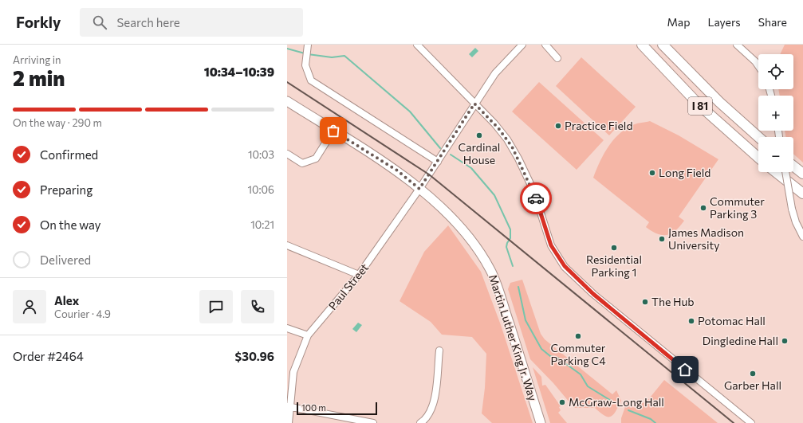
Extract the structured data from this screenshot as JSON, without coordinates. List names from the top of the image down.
{
  "streets": {
    "highway": ["I 81"],
    "main road": ["Martin Luther King Jr. Way"],
    "street": ["Paul Street"]
  },
  "crossings": [
    ["Paul Street", "Martin Luther King Jr. Way"]
  ],
  "places": [
    "Practice Field",
    "Cardinal House",
    "Long Field",
    "Commuter Parking 3",
    "James Madison University",
    "Residential Parking 1",
    "The Hub",
    "Potomac Hall",
    "Commuter Parking C4",
    "Dingledine Hall",
    "Garber Hall",
    "McGraw-Long Hall"
  ],
  "scale_bar": "100 m",
  "page": {
    "header": "Forkly",
    "search": "Search here",
    "nav": ["Map", "Layers", "Share"],
    "heading": ["2 min", "Arriving in", "10:34–10:39"],
    "panel": [
      "Alex",
      "Courier · 4.9",
      "Order #2464",
      "$30.96"
    ],
    "map_buttons": ["+", "−"],
    "bar": "On the way · 290 m",
    "list": [
      ["Confirmed", "10:03"],
      ["Preparing", "10:06"],
      ["On the way", "10:21"],
      "Delivered"
    ],
    "scale": "100 m"
  }
}
